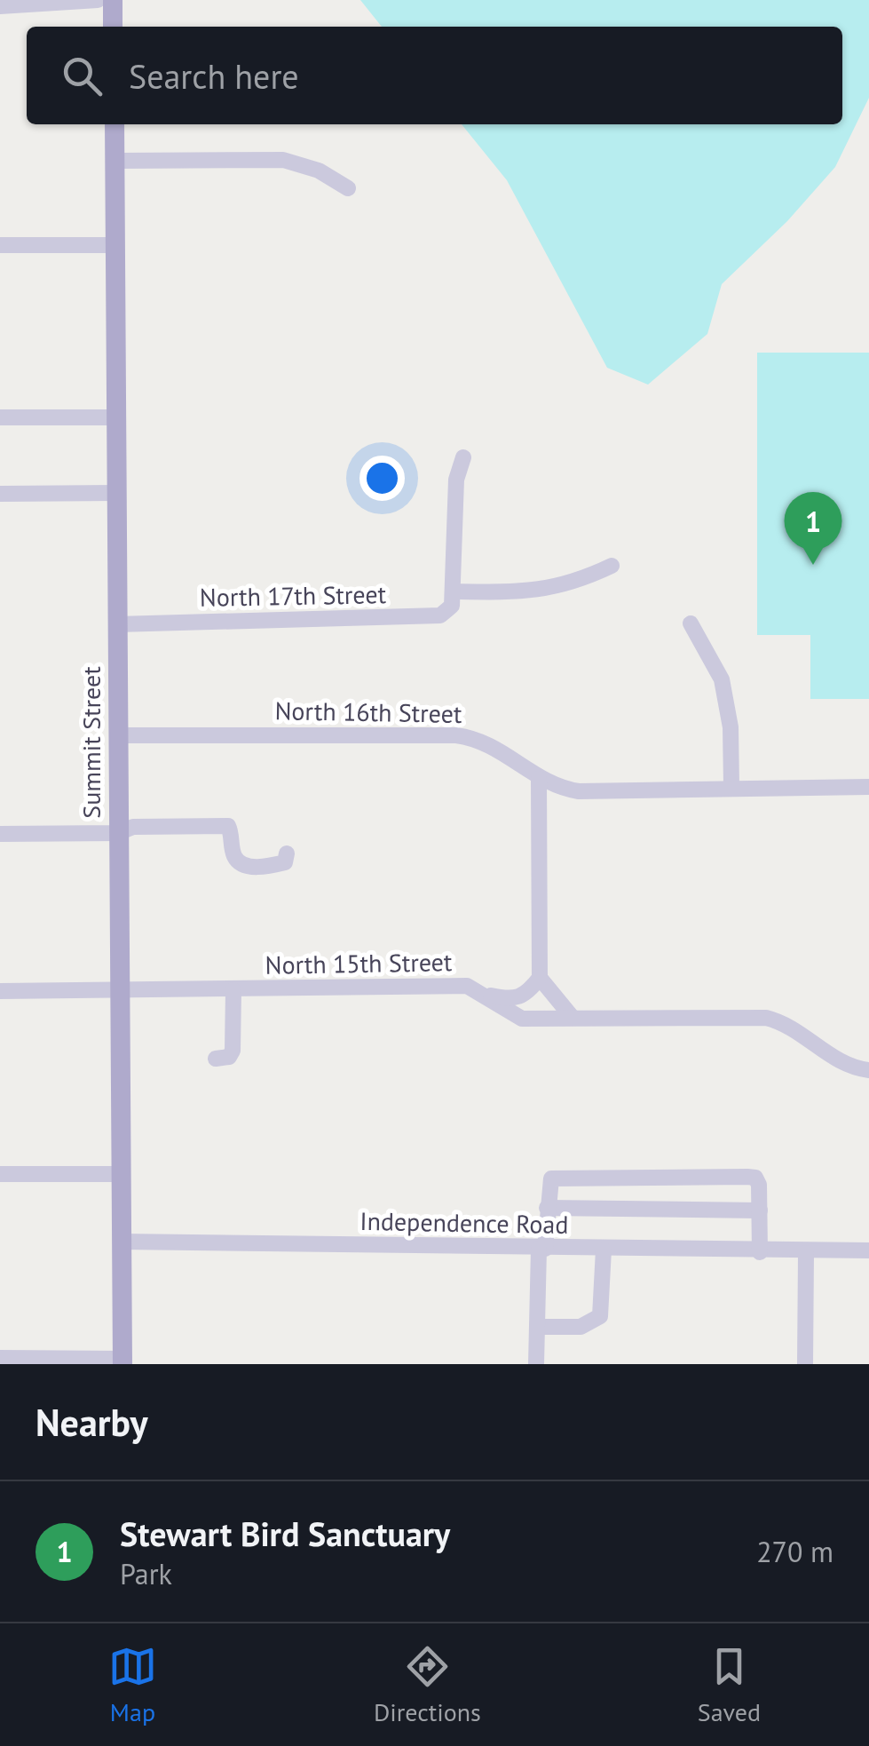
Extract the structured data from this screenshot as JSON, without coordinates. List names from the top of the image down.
{
  "streets": {
    "main road": ["Summit Street"],
    "street": [
      "North 17th Street",
      "North 16th Street",
      "North 15th Street",
      "Independence Road"
    ]
  },
  "crossings": [
    ["North 17th Street", "Summit Street"],
    ["North 16th Street", "Summit Street"],
    ["Summit Street", "North 15th Street"],
    ["Summit Street", "Independence Road"]
  ],
  "page": {
    "search": "Search here",
    "pins": "1",
    "heading": "Nearby",
    "list": [
      {
        "mark": "1",
        "name": "Stewart Bird Sanctuary",
        "note": "Park",
        "value": "270 m"
      }
    ],
    "nav": ["Map", "Directions", "Saved"]
  }
}
